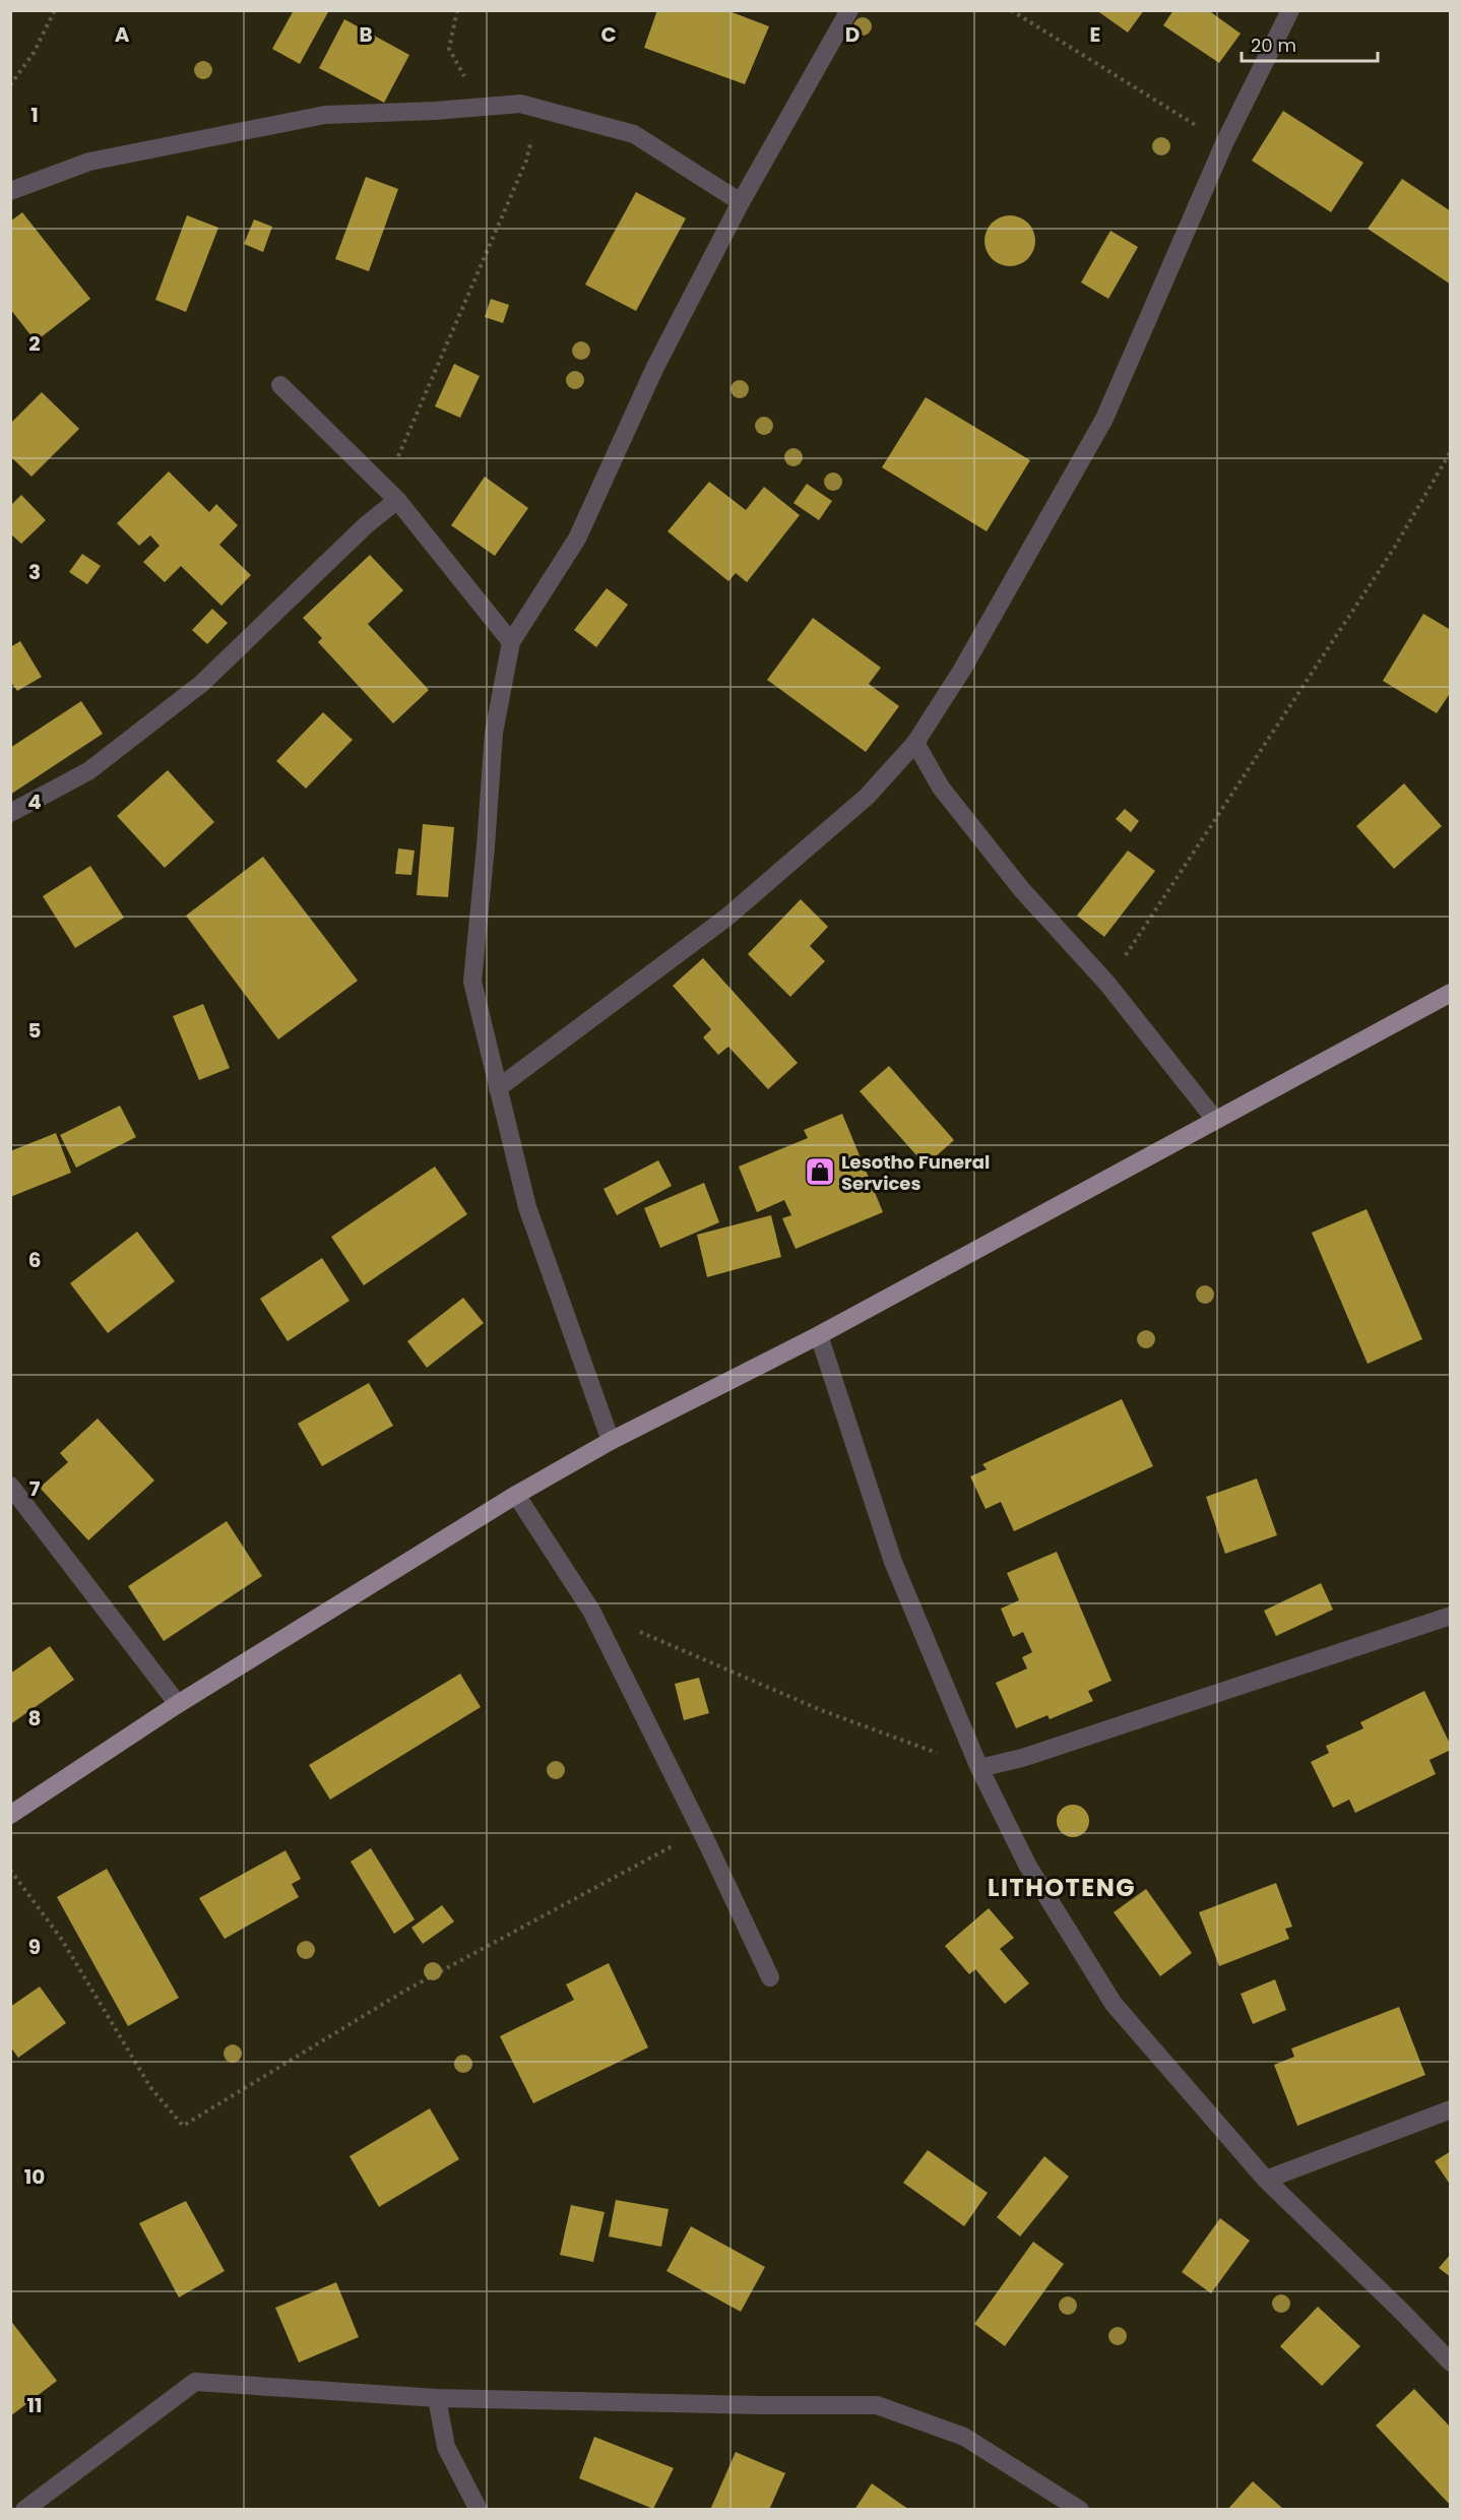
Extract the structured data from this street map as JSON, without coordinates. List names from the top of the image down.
{
  "districts": ["LITHOTENG"],
  "places": {
    "shop": ["Lesotho Funeral Services"]
  },
  "scale_bar": "20 m",
  "grid": {
    "columns": [
      "A",
      "B",
      "C",
      "D",
      "E"
    ],
    "rows": [
      "1",
      "2",
      "3",
      "4",
      "5",
      "6",
      "7",
      "8",
      "9",
      "10",
      "11"
    ]
  }
}
